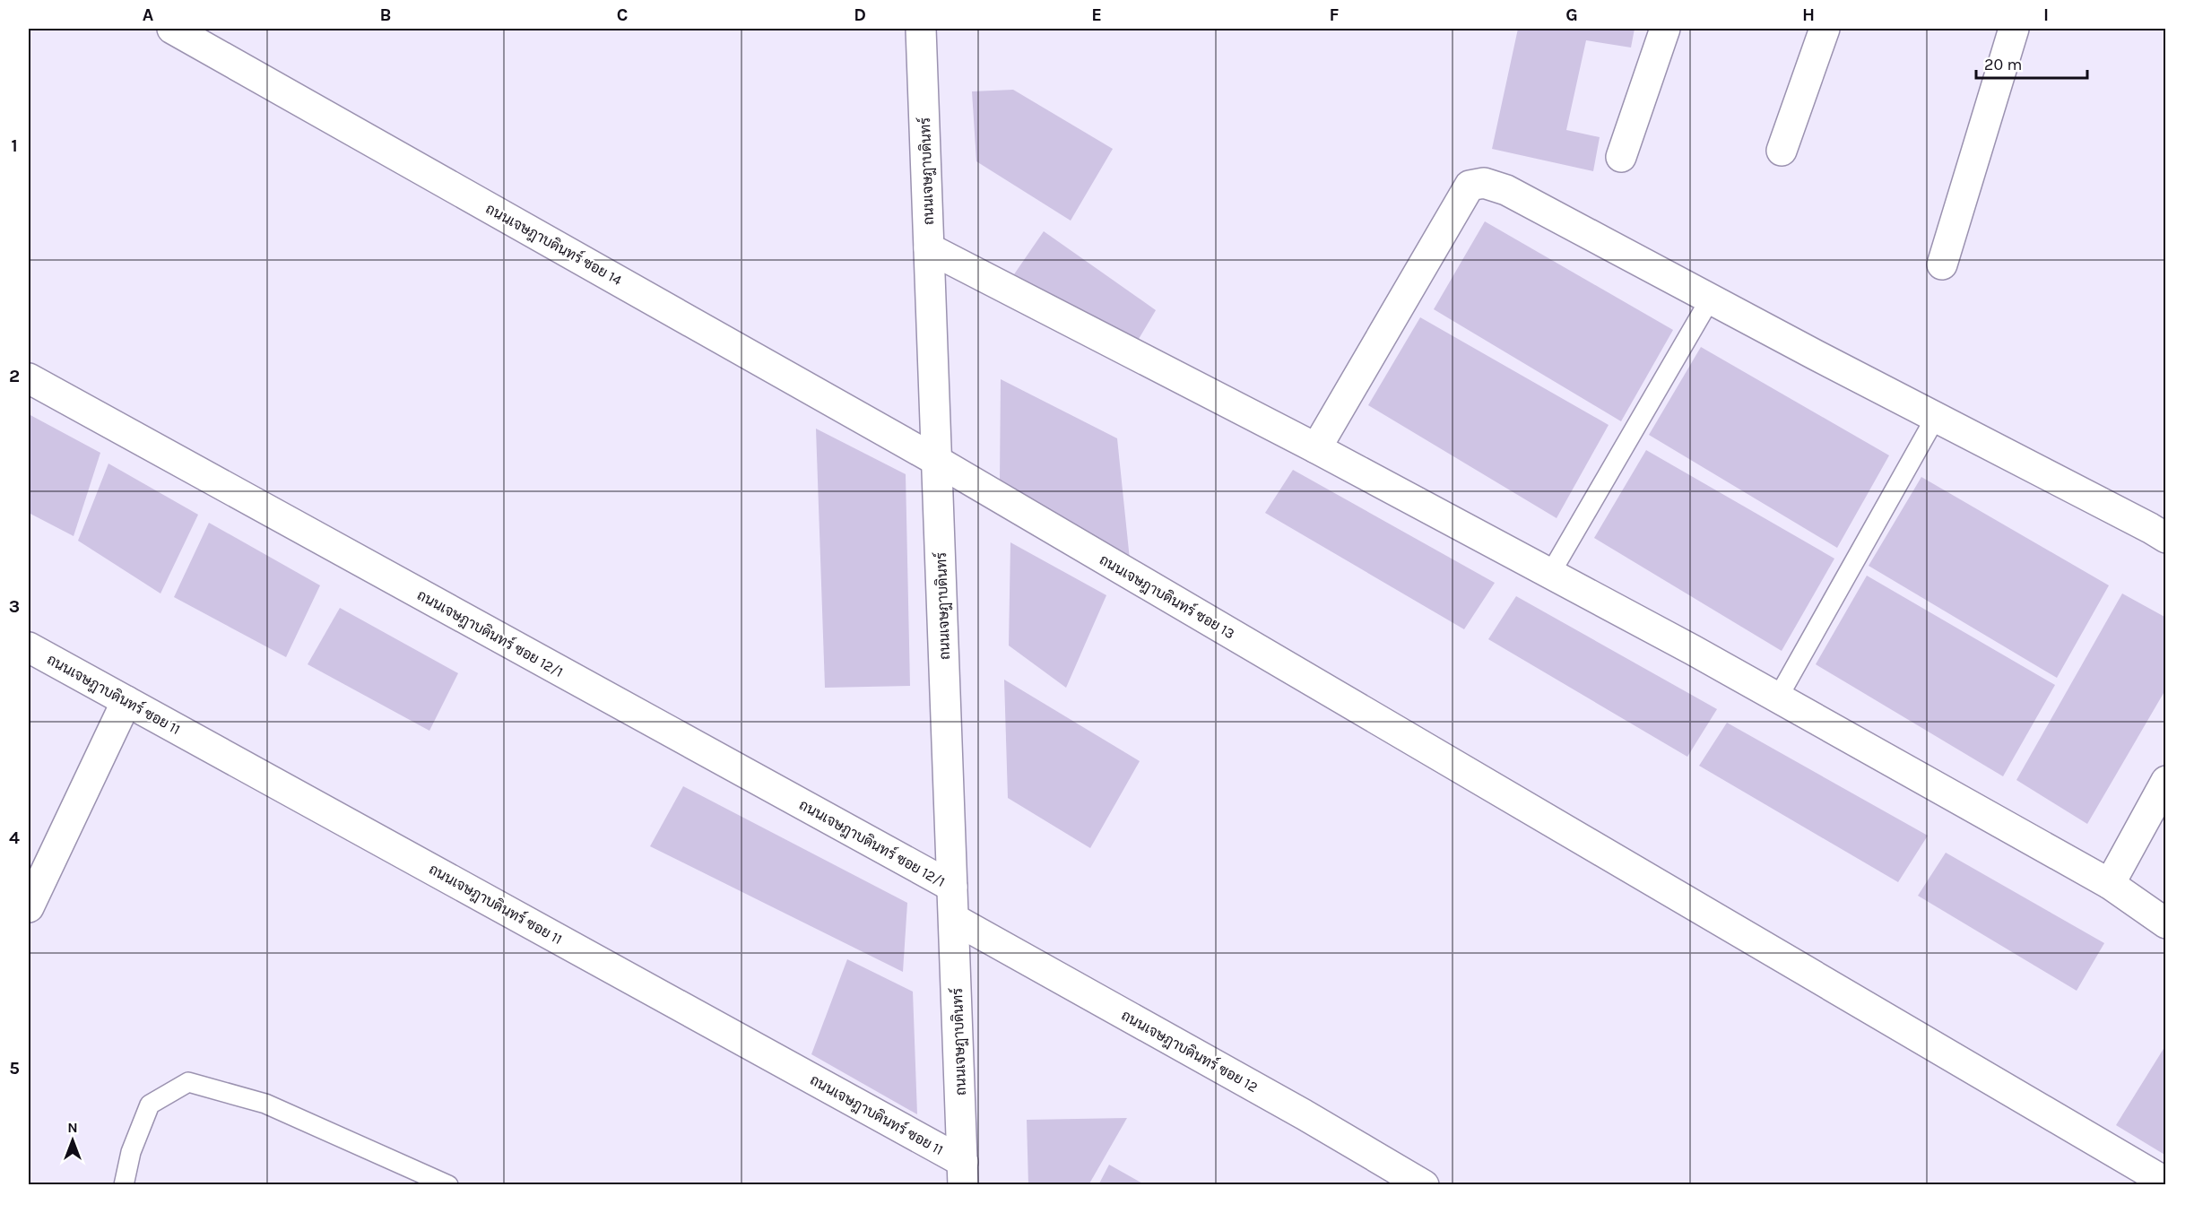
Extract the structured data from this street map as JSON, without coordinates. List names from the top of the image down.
{
  "streets": {
    "street": [
      "ถนนเจษฎาบดินทร์",
      "ถนนเจษฎาบดินทร์ ซอย 14",
      "ถนนเจษฎาบดินทร์ ซอย 13",
      "ถนนเจษฎาบดินทร์ ซอย 12/1",
      "ถนนเจษฎาบดินทร์ ซอย 11",
      "ถนนเจษฎาบดินทร์ ซอย 12"
    ]
  },
  "crossings": [
    ["ถนนเจษฎาบดินทร์", "ถนนเจษฎาบดินทร์ ซอย 14"],
    ["ถนนเจษฎาบดินทร์", "ถนนเจษฎาบดินทร์ ซอย 13"],
    ["ถนนเจษฎาบดินทร์", "ถนนเจษฎาบดินทร์ ซอย 12/1"],
    ["ถนนเจษฎาบดินทร์", "ถนนเจษฎาบดินทร์ ซอย 11"],
    ["ถนนเจษฎาบดินทร์", "ถนนเจษฎาบดินทร์ ซอย 12"],
    ["ถนนเจษฎาบดินทร์ ซอย 14", "ถนนเจษฎาบดินทร์ ซอย 13"]
  ],
  "scale_bar": "20 m",
  "north": "top",
  "grid": {
    "columns": [
      "A",
      "B",
      "C",
      "D",
      "E",
      "F",
      "G",
      "H",
      "I"
    ],
    "rows": [
      "1",
      "2",
      "3",
      "4",
      "5"
    ]
  }
}
